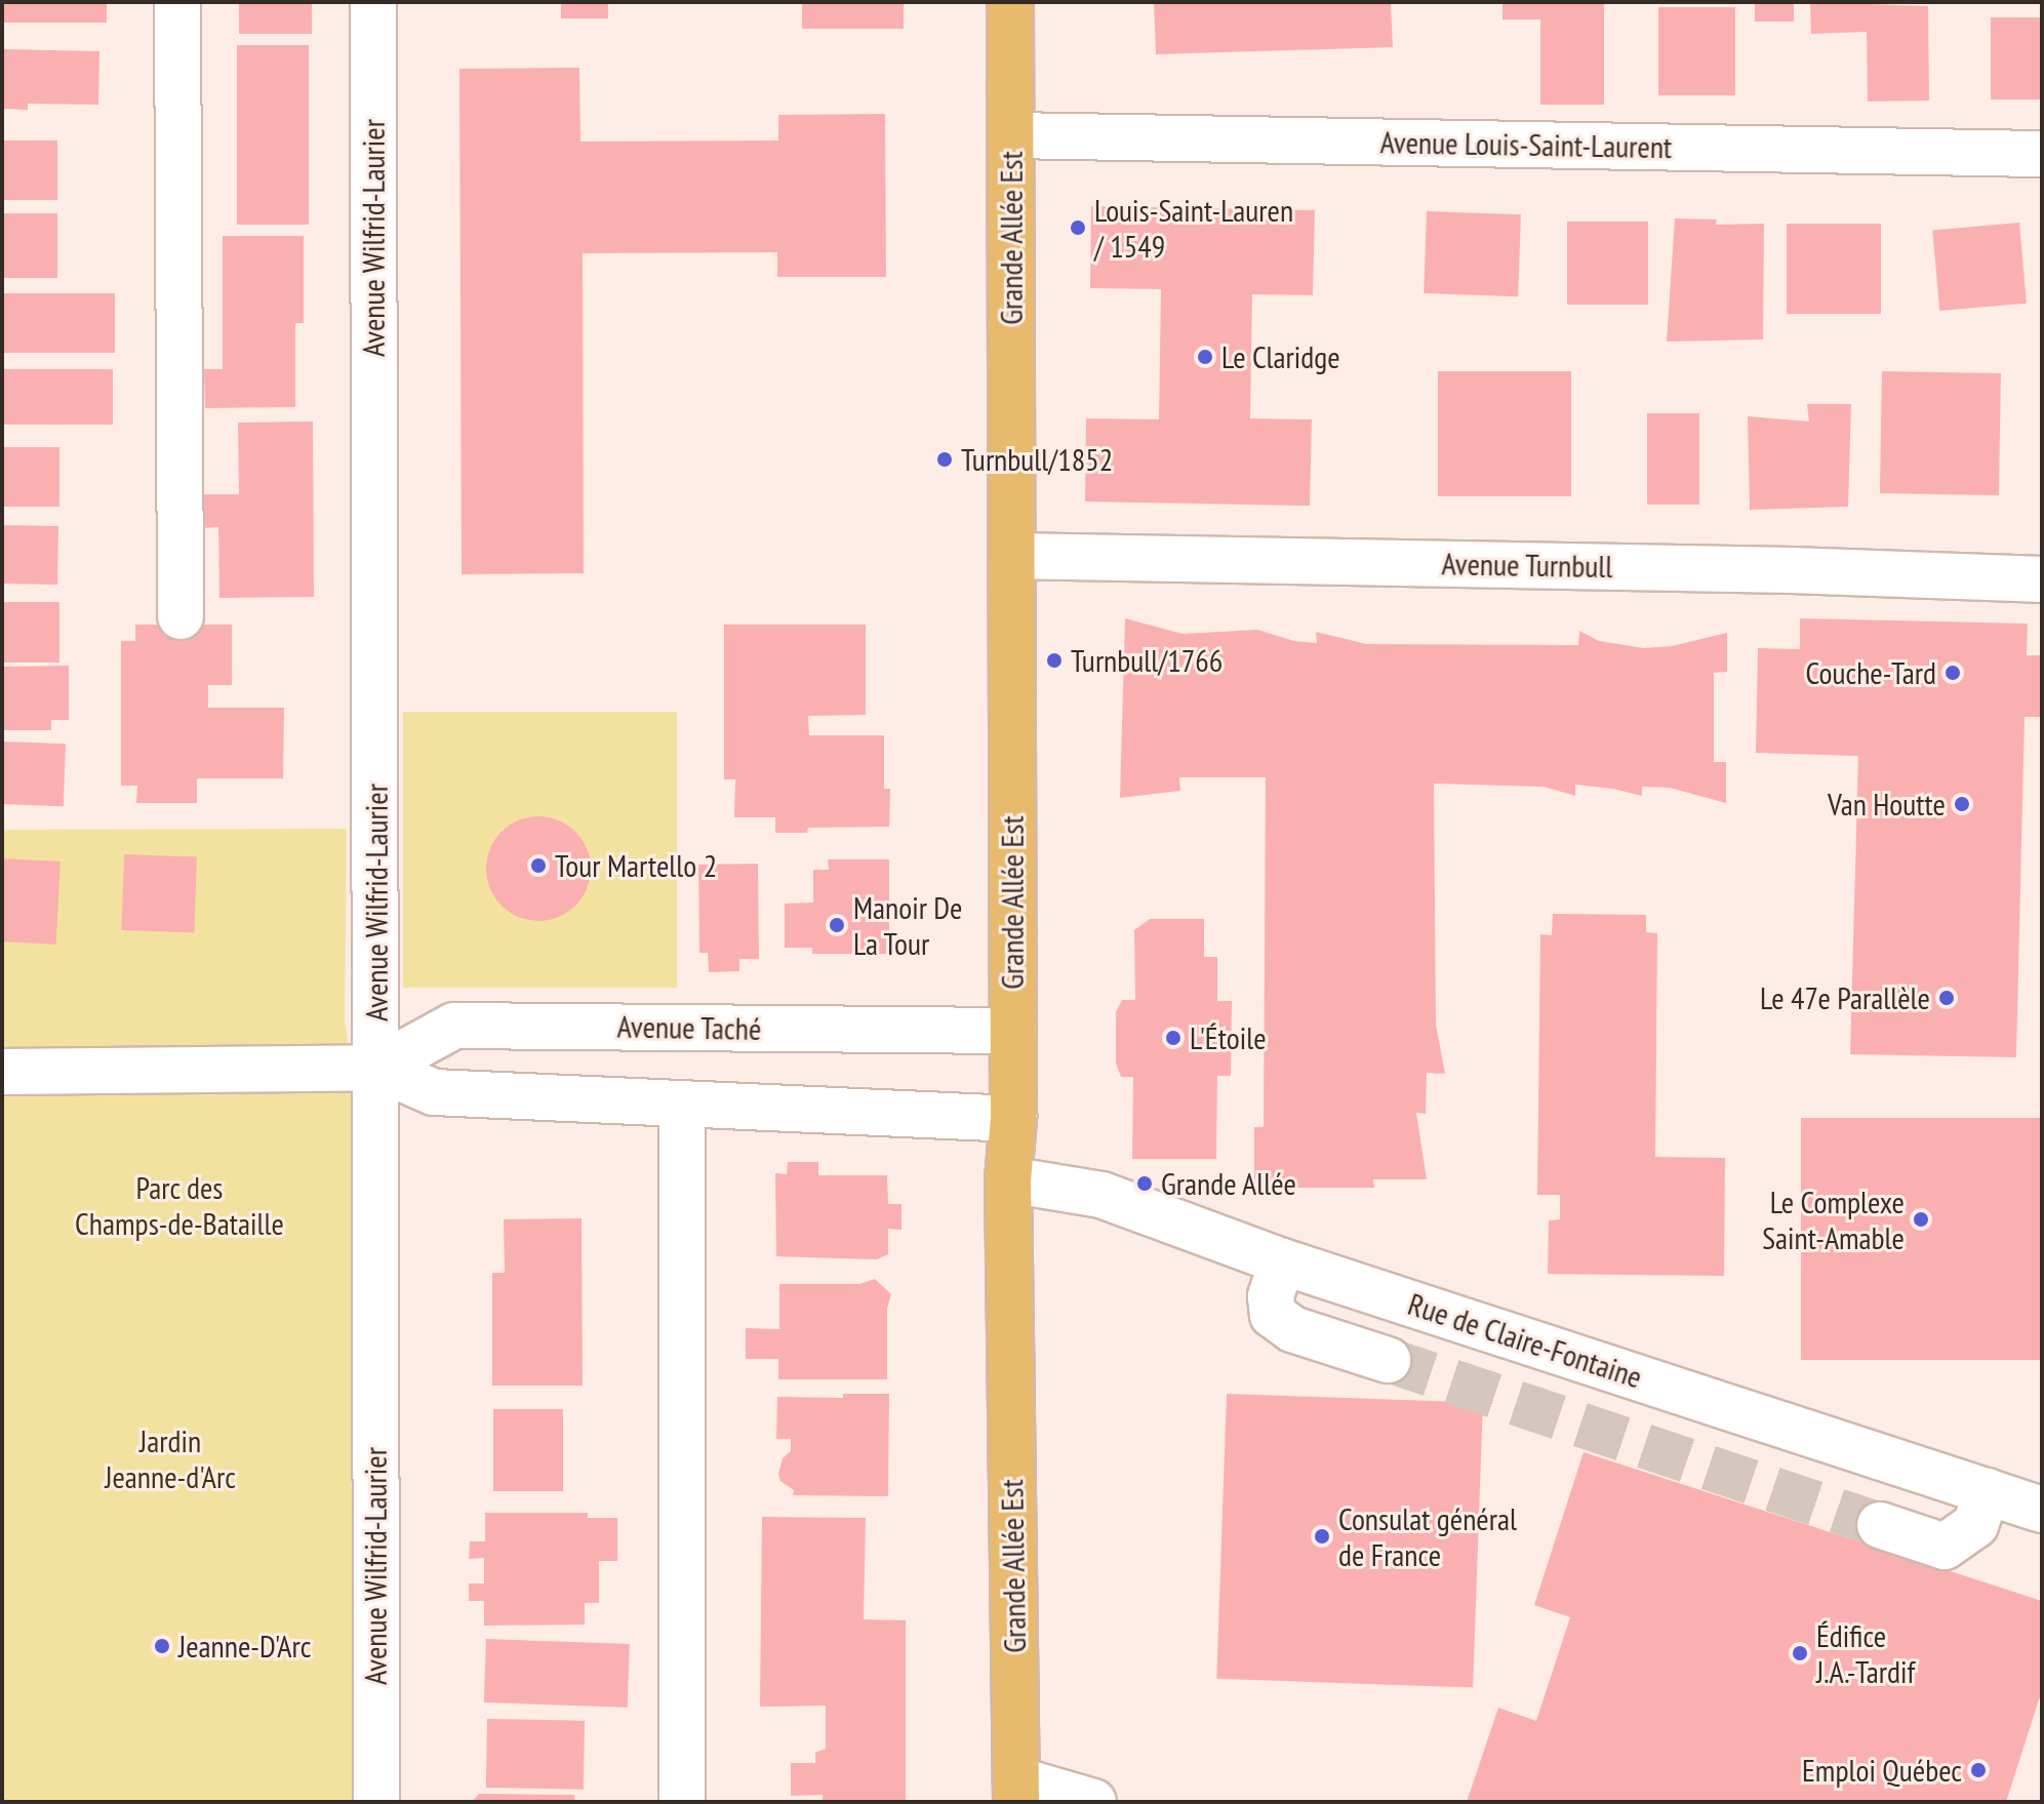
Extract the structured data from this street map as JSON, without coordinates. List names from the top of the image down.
{
  "streets": {
    "main road": ["Grande Allée Est"],
    "street": [
      "Avenue Louis-Saint-Laurent",
      "Avenue Wilfrid-Laurier",
      "Avenue Turnbull",
      "Avenue Taché",
      "Rue de Claire-Fontaine"
    ]
  },
  "crossings": [
    ["Avenue Louis-Saint-Laurent", "Grande Allée Est"],
    ["Avenue Wilfrid-Laurier", "Avenue Taché"],
    ["Grande Allée Est", "Avenue Turnbull"],
    ["Grande Allée Est", "Avenue Taché"],
    ["Grande Allée Est", "Rue de Claire-Fontaine"]
  ],
  "parks": ["Parc des Champs-de-Bataille", "Jardin Jeanne-d'Arc"],
  "places": [
    "Louis-Saint-Lauren / 1549",
    "Le Claridge",
    "Turnbull/1852",
    "Turnbull/1766",
    "Couche-Tard",
    "Van Houtte",
    "Tour Martello 2",
    "Manoir De La Tour",
    "Le 47e Parallèle",
    "L'Étoile",
    "Grande Allée",
    "Le Complexe Saint-Amable",
    "Consulat général de France",
    "Jeanne-D'Arc",
    "Édifice J.A.-Tardif",
    "Emploi Québec"
  ]
}
